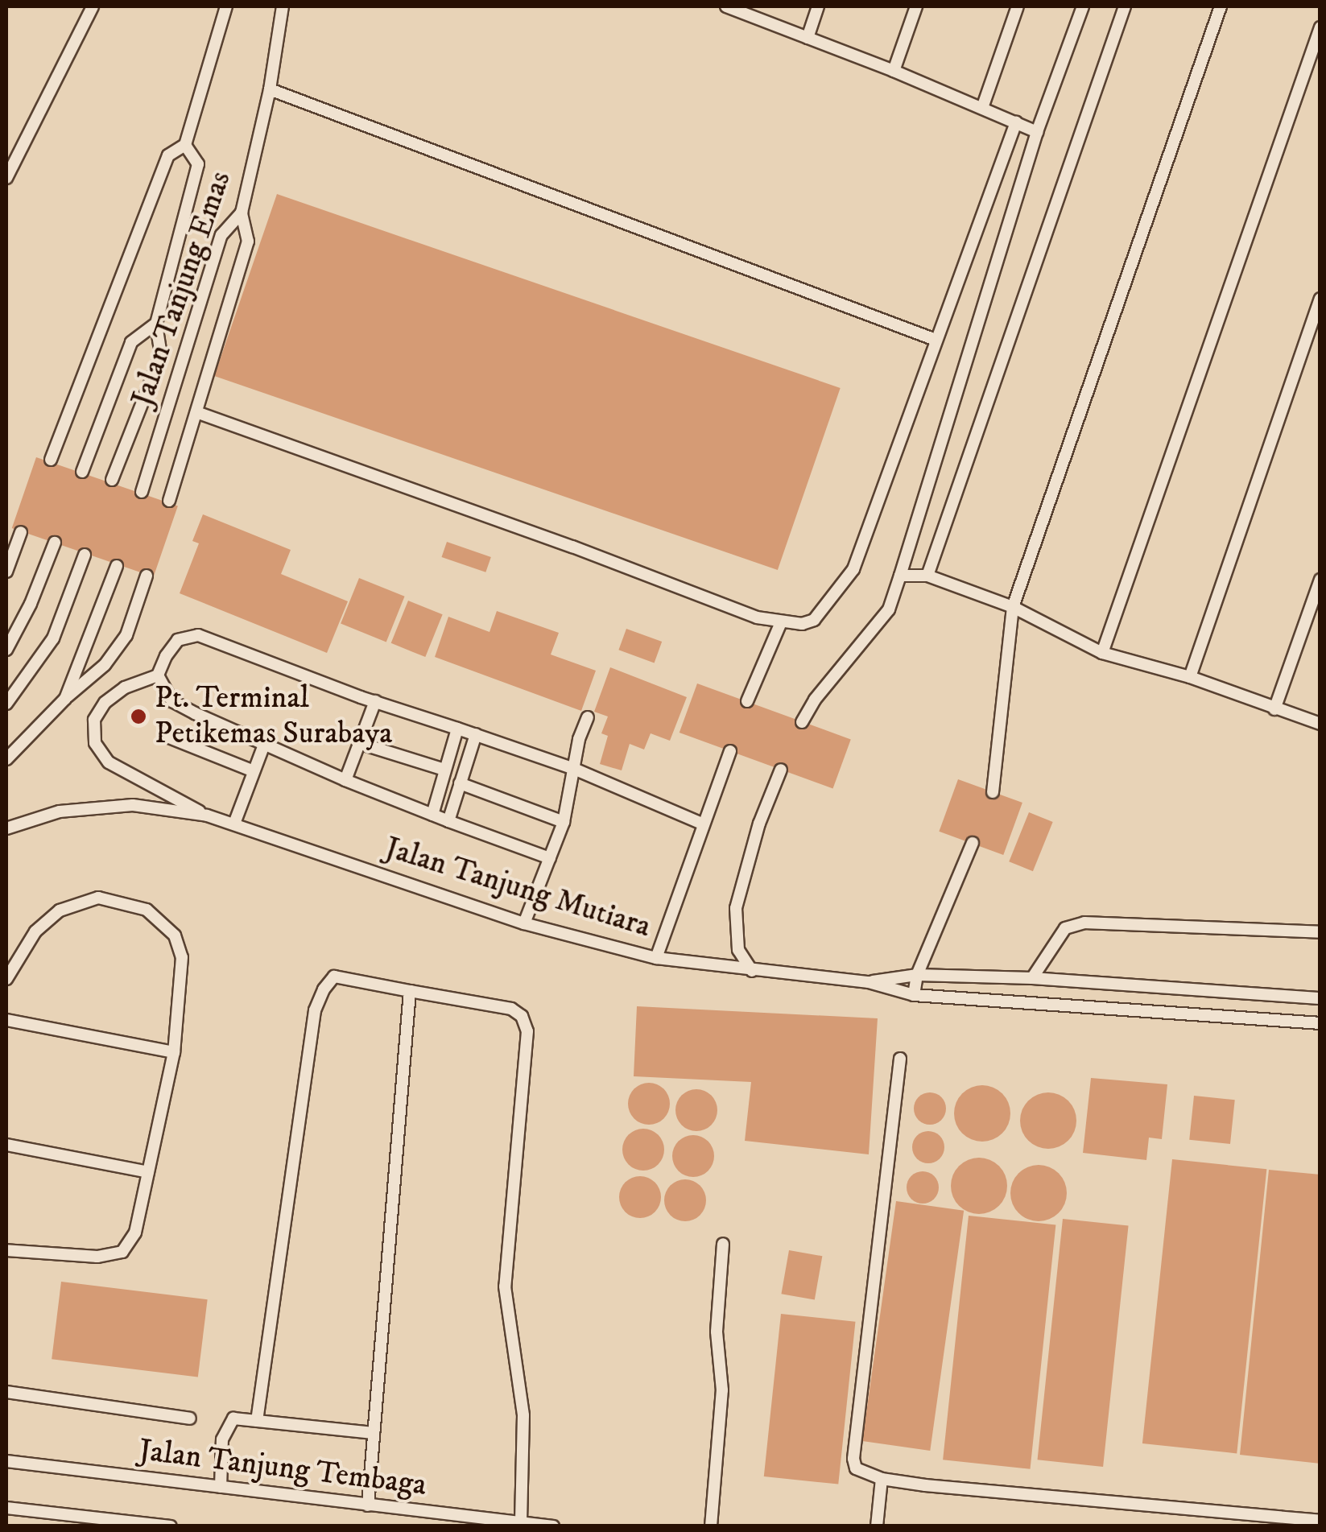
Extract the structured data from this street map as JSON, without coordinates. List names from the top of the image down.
{
  "streets": {
    "lane": ["Jalan Tanjung Emas", "Jalan Tanjung Mutiara", "Jalan Tanjung Tembaga"]
  },
  "places": ["Pt. Terminal Petikemas Surabaya"]
}
